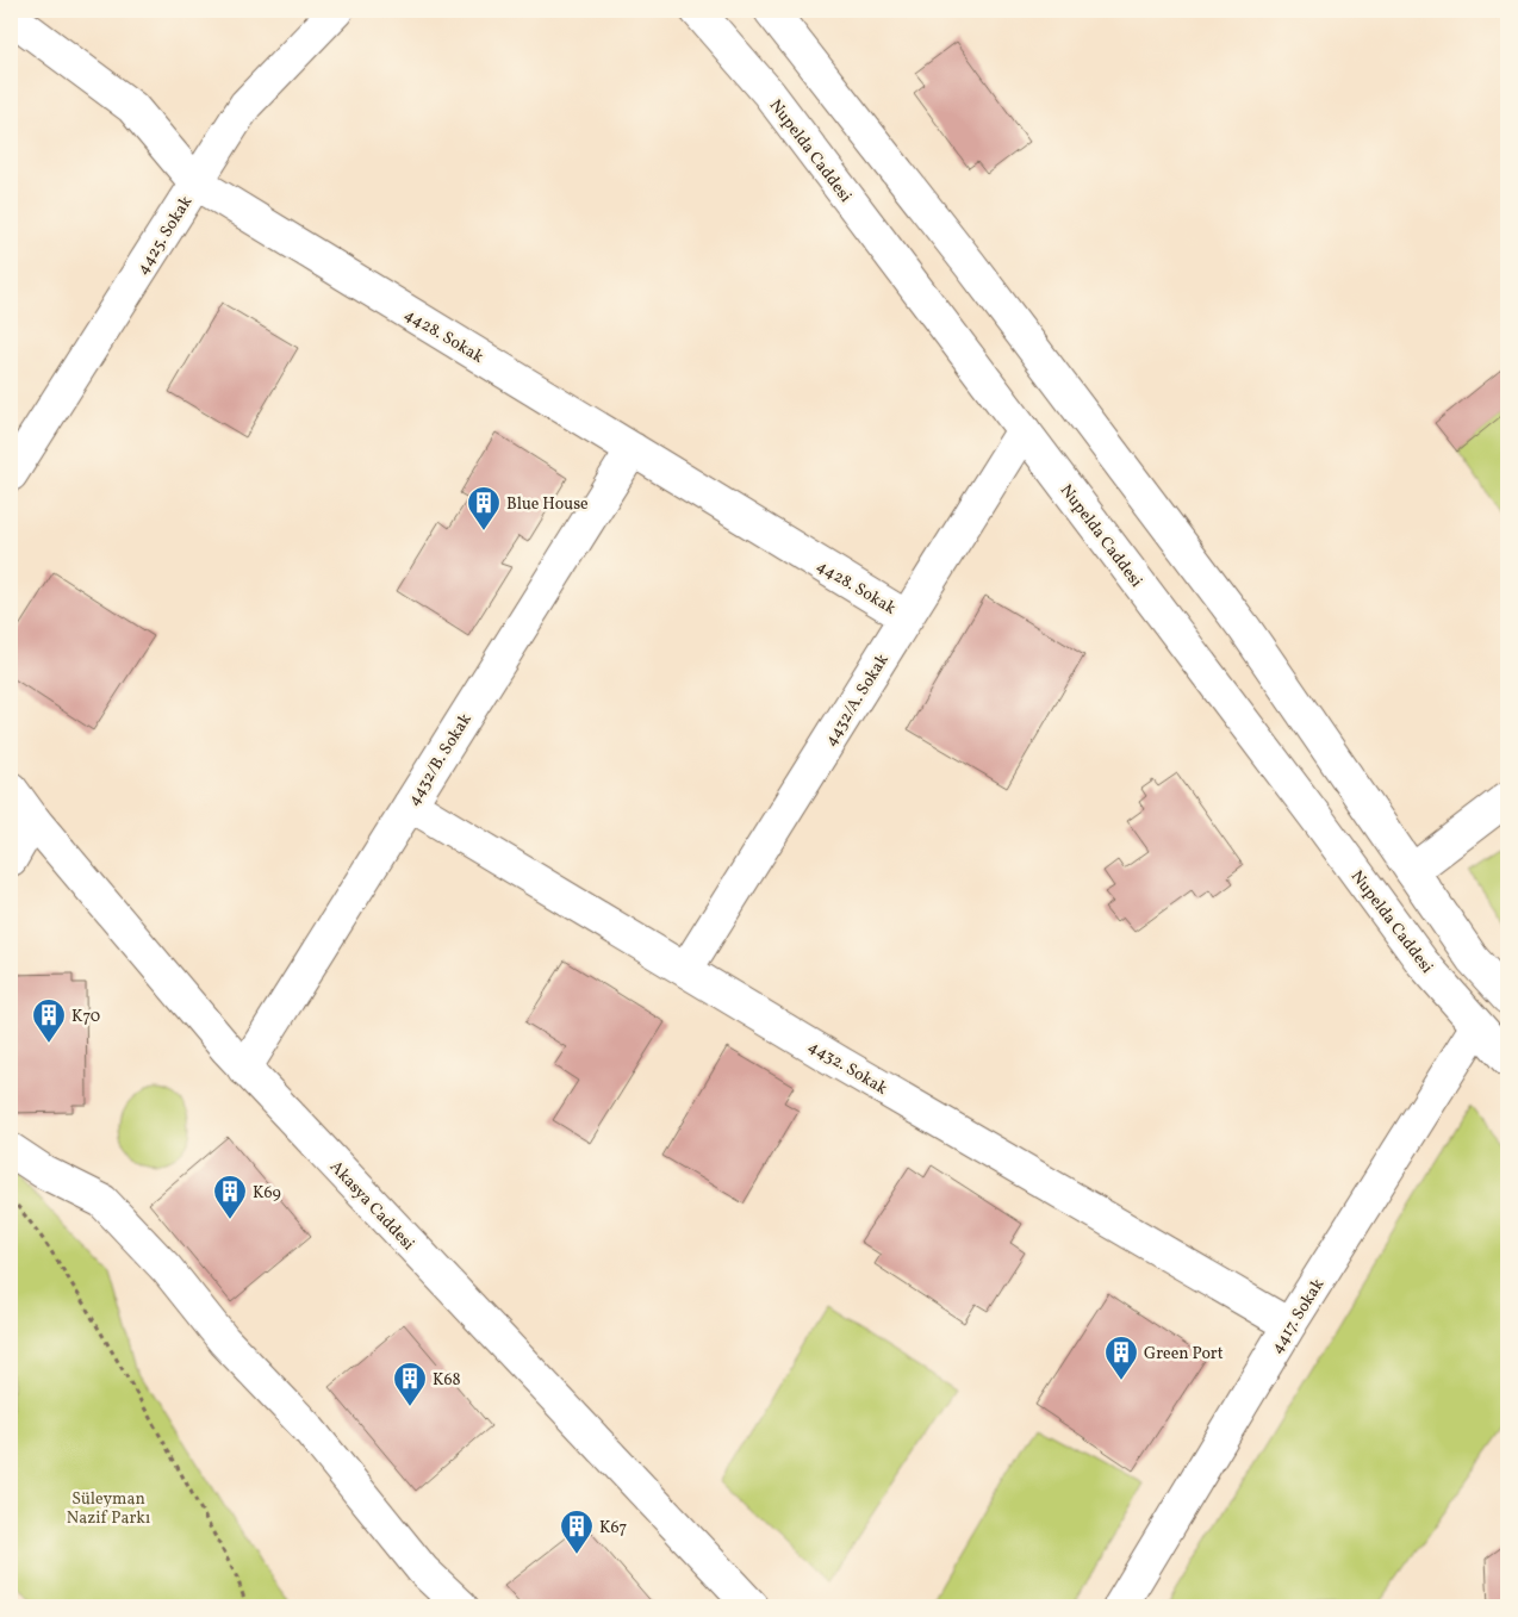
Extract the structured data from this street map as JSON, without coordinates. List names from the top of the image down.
{
  "streets": {
    "street": [
      "Nupelda Caddesi",
      "4425. Sokak",
      "4428. Sokak",
      "4432/A. Sokak",
      "4432/B. Sokak",
      "4432. Sokak",
      "Akasya Caddesi",
      "4417. Sokak"
    ]
  },
  "crossings": [
    ["Nupelda Caddesi", "4432/A. Sokak"],
    ["Nupelda Caddesi", "4417. Sokak"],
    ["4425. Sokak", "4428. Sokak"],
    ["4428. Sokak", "4432/A. Sokak"],
    ["4428. Sokak", "4432/B. Sokak"],
    ["4432/A. Sokak", "4432. Sokak"],
    ["4432/B. Sokak", "4432. Sokak"],
    ["4432/B. Sokak", "Akasya Caddesi"],
    ["4432. Sokak", "4417. Sokak"]
  ],
  "parks": ["Süleyman Nazif Parkı"],
  "places": {
    "building": [
      "Blue House",
      "K70",
      "K69",
      "Green Port",
      "K68",
      "K67"
    ]
  }
}
